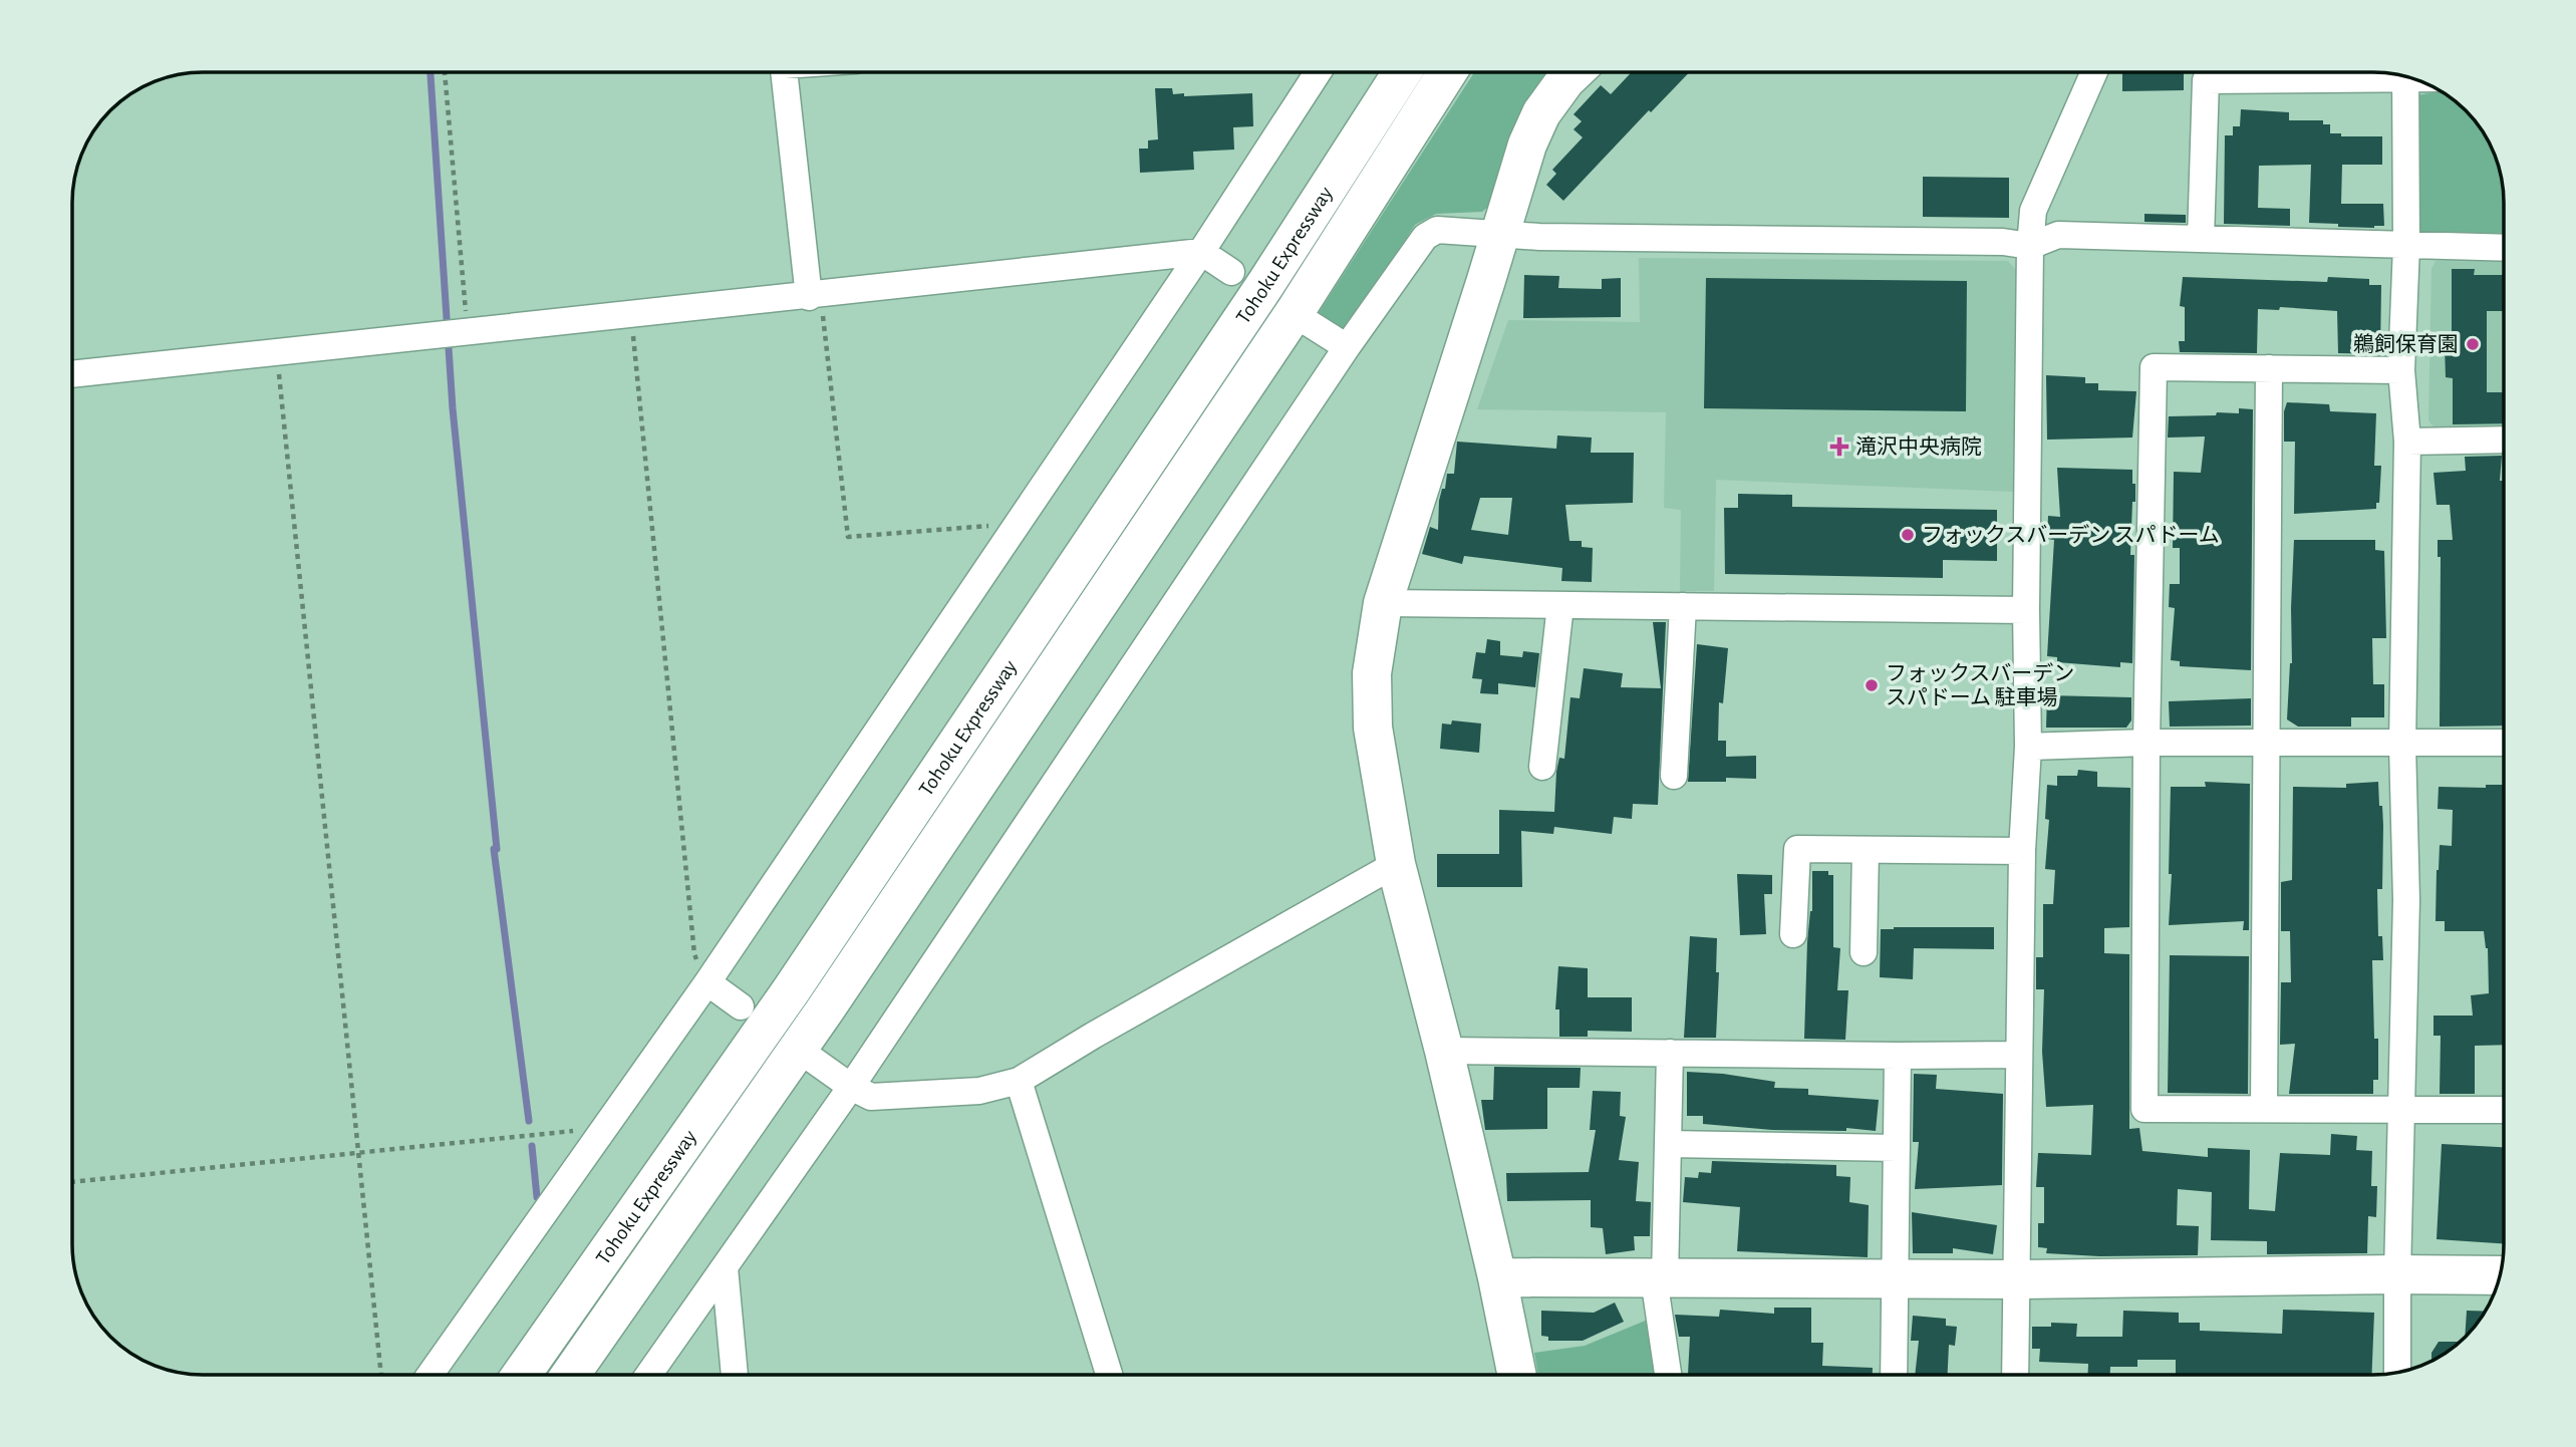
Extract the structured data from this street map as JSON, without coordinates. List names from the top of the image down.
{
  "streets": {
    "main road": ["Tohoku Expressway"]
  },
  "places": {
    "other": ["鵜飼保育園", "フォックスバーデン スパドーム", "フォックスバーデン スパドーム 駐車場"],
    "health": ["滝沢中央病院"]
  }
}
